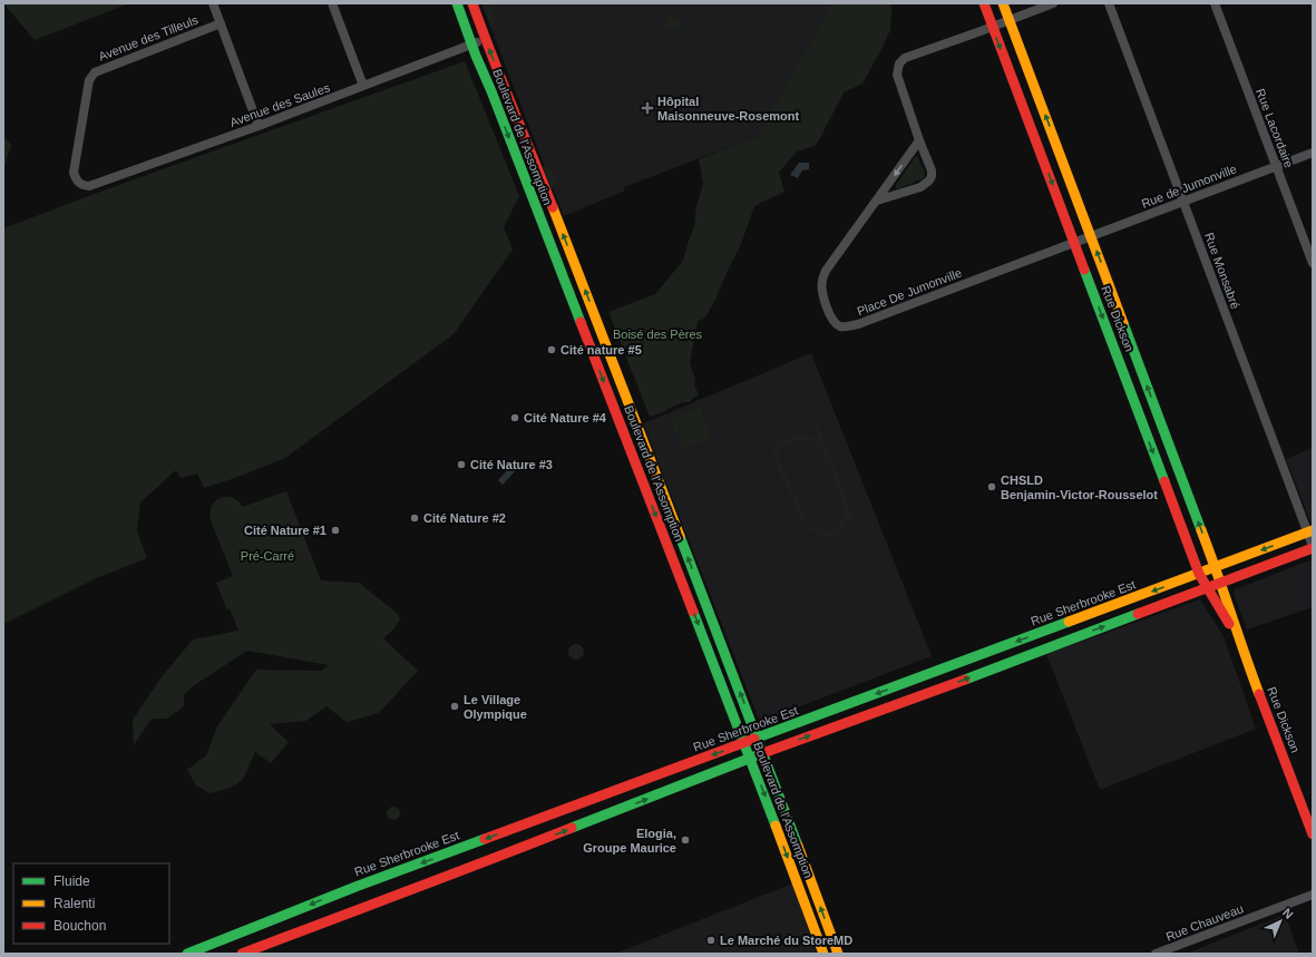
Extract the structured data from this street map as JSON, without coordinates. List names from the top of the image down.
{
  "streets": {
    "main road": ["Boulevard de l'Assomption", "Rue Dickson", "Rue Sherbrooke Est"],
    "street": [
      "Avenue des Tilleuls",
      "Avenue des Saules",
      "Rue Lacordaire",
      "Rue de Jumonville",
      "Rue Monsabré",
      "Place De Jumonville",
      "Rue Chauveau"
    ]
  },
  "crossings": [
    ["Avenue des Tilleuls", "Avenue des Saules"],
    ["Avenue des Saules", "Boulevard de l'Assomption"],
    ["Rue Lacordaire", "Rue de Jumonville"],
    ["Boulevard de l'Assomption", "Rue Sherbrooke Est"],
    ["Rue de Jumonville", "Rue Monsabré"],
    ["Rue de Jumonville", "Place De Jumonville"],
    ["Rue de Jumonville", "Rue Dickson"],
    ["Rue Monsabré", "Rue Sherbrooke Est"],
    ["Place De Jumonville", "Rue Dickson"],
    ["Rue Dickson", "Rue Sherbrooke Est"]
  ],
  "parks": ["Boisé des Pères", "Pré-Carré"],
  "places": {
    "health": ["Hôpital Maisonneuve-Rosemont"],
    "other": [
      "Cité nature #5",
      "Cité Nature #4",
      "Cité Nature #3",
      "CHSLD Benjamin-Victor-Rousselot",
      "Cité Nature #2",
      "Cité Nature #1",
      "Le Village Olympique",
      "Elogia, Groupe Maurice",
      "Le Marché du StoreMD"
    ]
  },
  "legend": ["Fluide", "Ralenti", "Bouchon"],
  "north": "top right"
}
